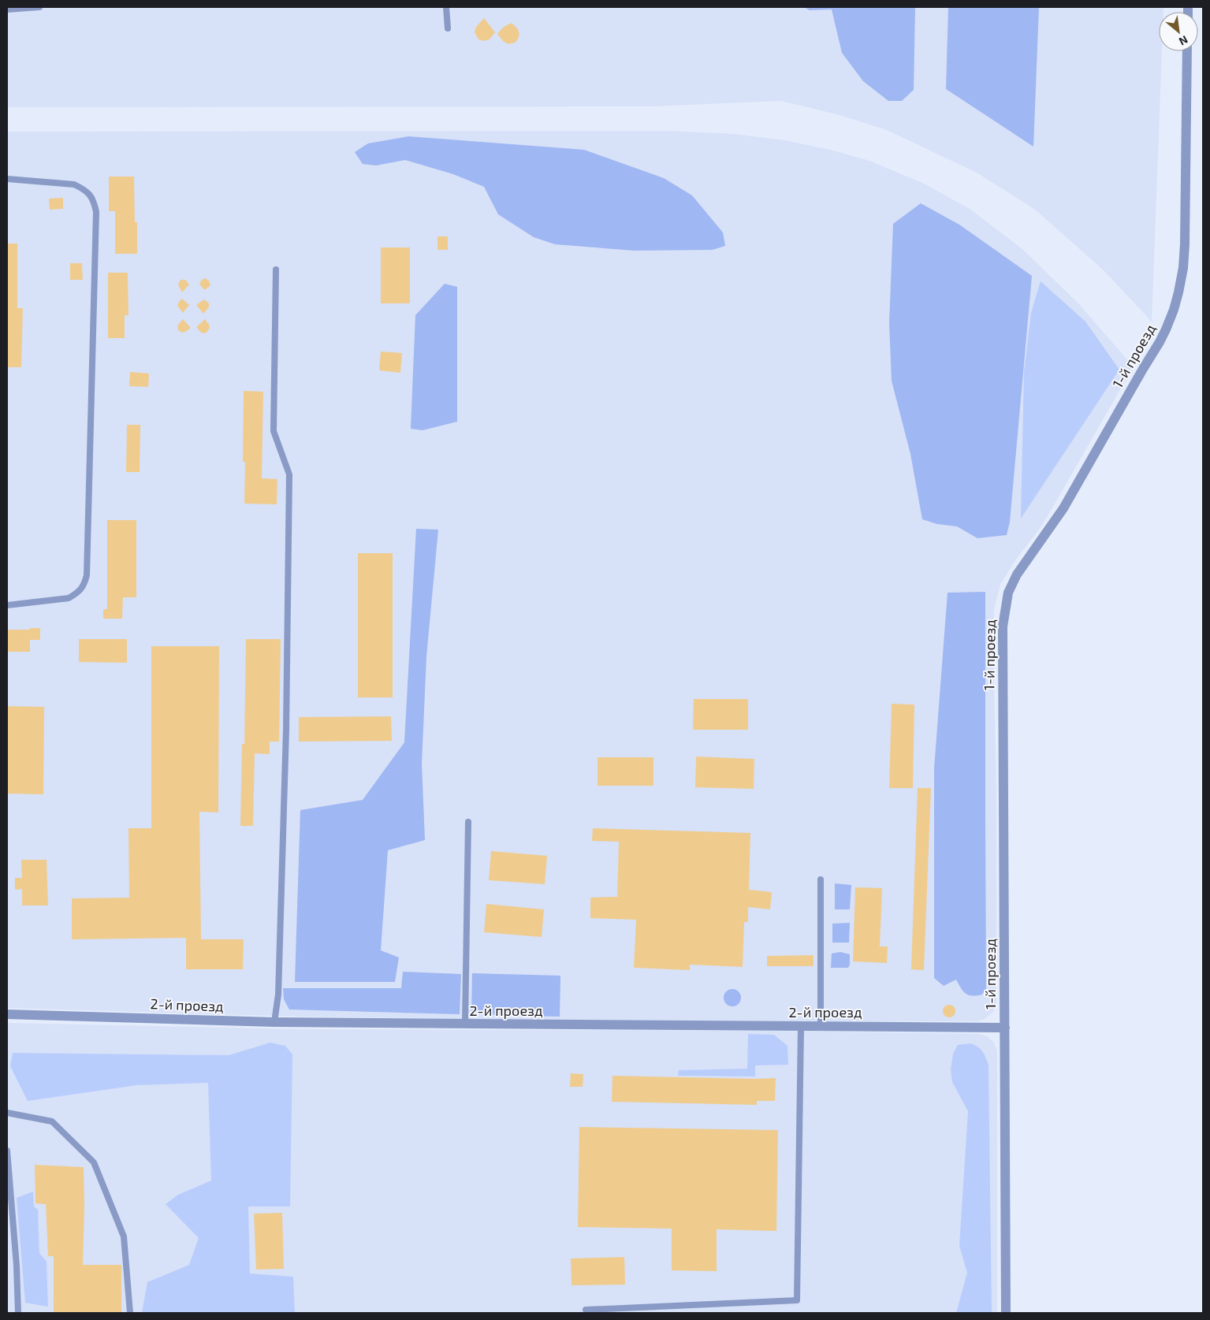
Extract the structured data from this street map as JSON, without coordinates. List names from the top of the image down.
{
  "streets": {
    "street": ["1-й проезд", "2-й проезд"]
  },
  "crossings": [
    ["1-й проезд", "2-й проезд"]
  ],
  "north": "bottom right"
}
